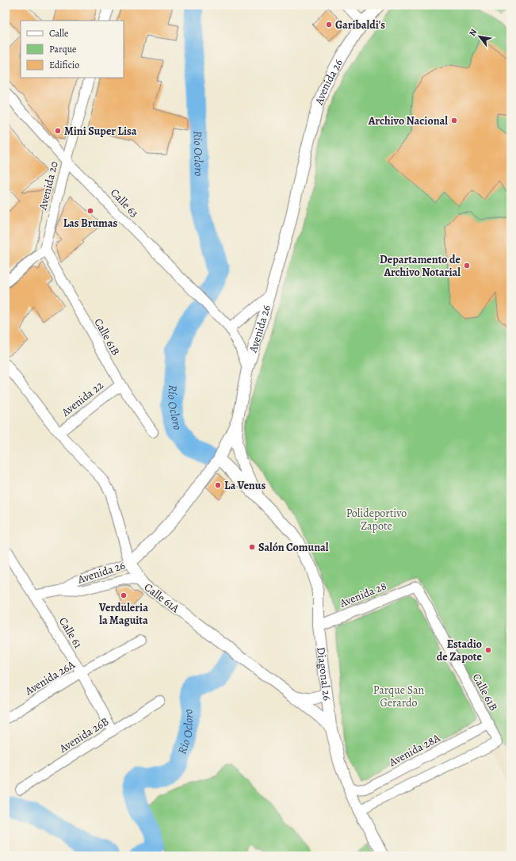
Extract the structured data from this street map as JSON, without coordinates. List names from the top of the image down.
{
  "streets": {
    "street": [
      "Avenida 26",
      "Avenida 20",
      "Calle 63",
      "Calle 61B",
      "Avenida 22",
      "Avenida 28",
      "Calle 61A",
      "Calle 61",
      "Diagonal 26",
      "Avenida 26A",
      "Avenida 26B",
      "Avenida 28A"
    ]
  },
  "crossings": [
    ["Avenida 26", "Calle 63"],
    ["Avenida 26", "Calle 61A"],
    ["Avenida 26", "Calle 61"],
    ["Avenida 26", "Diagonal 26"],
    ["Avenida 20", "Calle 63"],
    ["Avenida 20", "Calle 61B"],
    ["Calle 61B", "Avenida 22"],
    ["Calle 61B", "Avenida 28"],
    ["Calle 61B", "Diagonal 26"],
    ["Calle 61B", "Avenida 28A"],
    ["Avenida 22", "Calle 61A"],
    ["Avenida 28", "Diagonal 26"],
    ["Calle 61A", "Diagonal 26"],
    ["Calle 61", "Avenida 26A"],
    ["Calle 61", "Avenida 26B"],
    ["Diagonal 26", "Avenida 28A"]
  ],
  "water": ["Río Ocloro"],
  "parks": ["Polideportivo Zapote", "Parque San Gerardo"],
  "places": [
    "Garibaldi's",
    "Archivo Nacional",
    "Mini Super Lisa",
    "Las Brumas",
    "Departamento de Archivo Notarial",
    "La Venus",
    "Salón Comunal",
    "Verduleria la Maguita",
    "Estadio de Zapote"
  ],
  "legend": ["Calle", "Parque", "Edificio"],
  "north": "top left"
}
